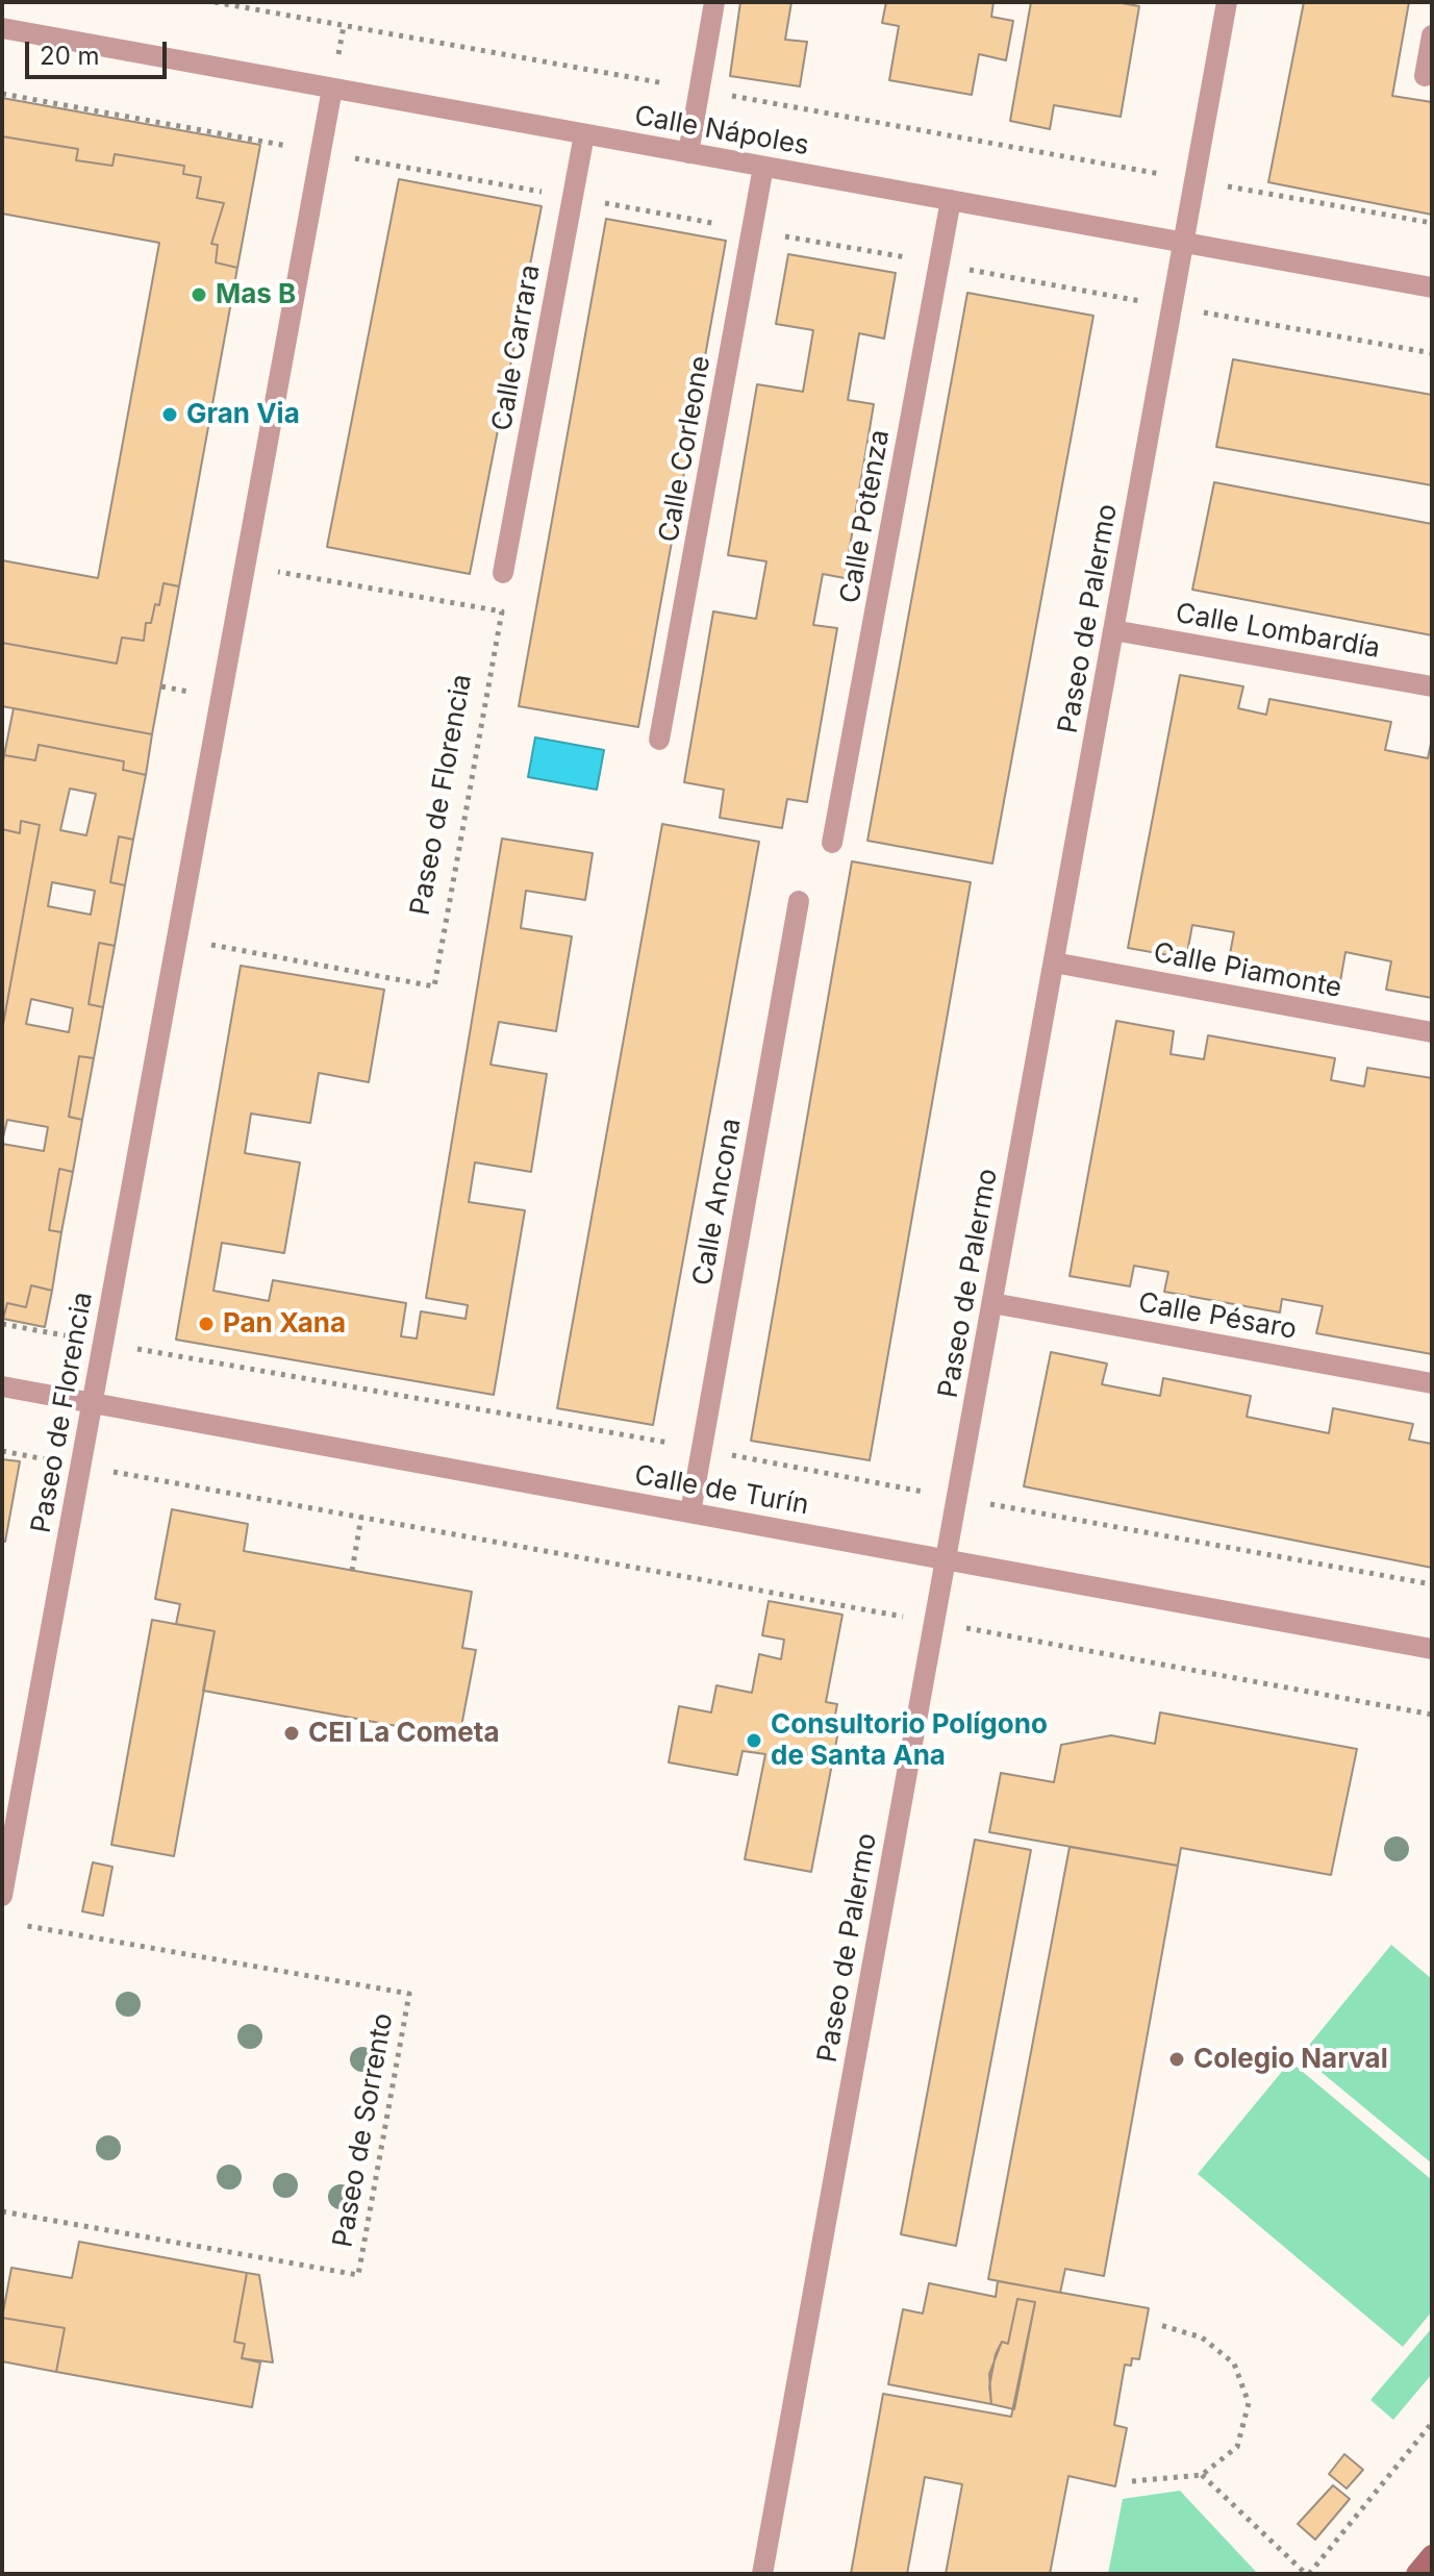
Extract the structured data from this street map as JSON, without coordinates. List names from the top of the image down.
{
  "streets": {
    "street": [
      "Calle Nápoles",
      "Calle Carrara",
      "Calle Corleone",
      "Calle Potenza",
      "Paseo de Palermo",
      "Calle Lombardía",
      "Paseo de Florencia",
      "Calle Piamonte",
      "Calle Ancona",
      "Calle Pésaro",
      "Calle de Turín"
    ],
    "path": ["Paseo de Sorrento"]
  },
  "crossings": [
    ["Calle Nápoles", "Calle Carrara"],
    ["Calle Nápoles", "Calle Corleone"],
    ["Calle Nápoles", "Calle Potenza"],
    ["Calle Nápoles", "Paseo de Palermo"],
    ["Calle Nápoles", "Paseo de Florencia"],
    ["Paseo de Palermo", "Calle Lombardía"],
    ["Paseo de Palermo", "Calle Piamonte"],
    ["Paseo de Palermo", "Calle Pésaro"],
    ["Paseo de Palermo", "Calle de Turín"],
    ["Paseo de Florencia", "Calle de Turín"],
    ["Calle Ancona", "Calle de Turín"]
  ],
  "places": [
    "Mas B",
    "Gran Via",
    "Pan Xana",
    "CEI La Cometa",
    "Consultorio Polígono de Santa Ana",
    "Colegio Narval"
  ],
  "scale_bar": "20 m"
}
